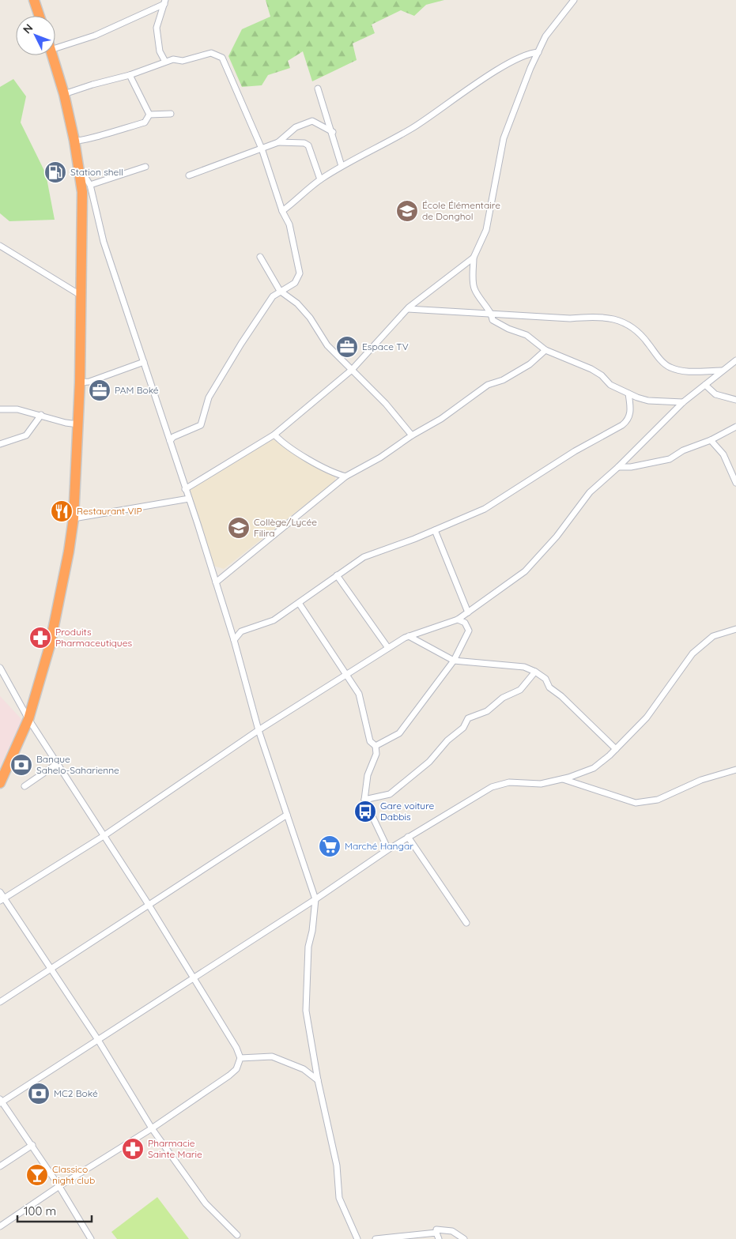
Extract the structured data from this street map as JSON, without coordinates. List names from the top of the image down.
{
  "places": {
    "fuel station": ["Station shell"],
    "school or university": ["École Élémentaire de Donghol", "Collège/Lycée Filira"],
    "office": ["Espace TV", "PAM Boké"],
    "restaurant": ["Restaurant VIP"],
    "pharmacy": ["Produits Pharmaceutiques", "Pharmacie Sainte Marie"],
    "bank": ["Banque Sahelo-Saharienne", "MC2 Boké"],
    "bus stop": ["Gare voiture Dabbis"],
    "supermarket": ["Marché Hangar"],
    "bar": ["Classico night club"]
  },
  "scale_bar": "100 m",
  "north": "top left"
}
